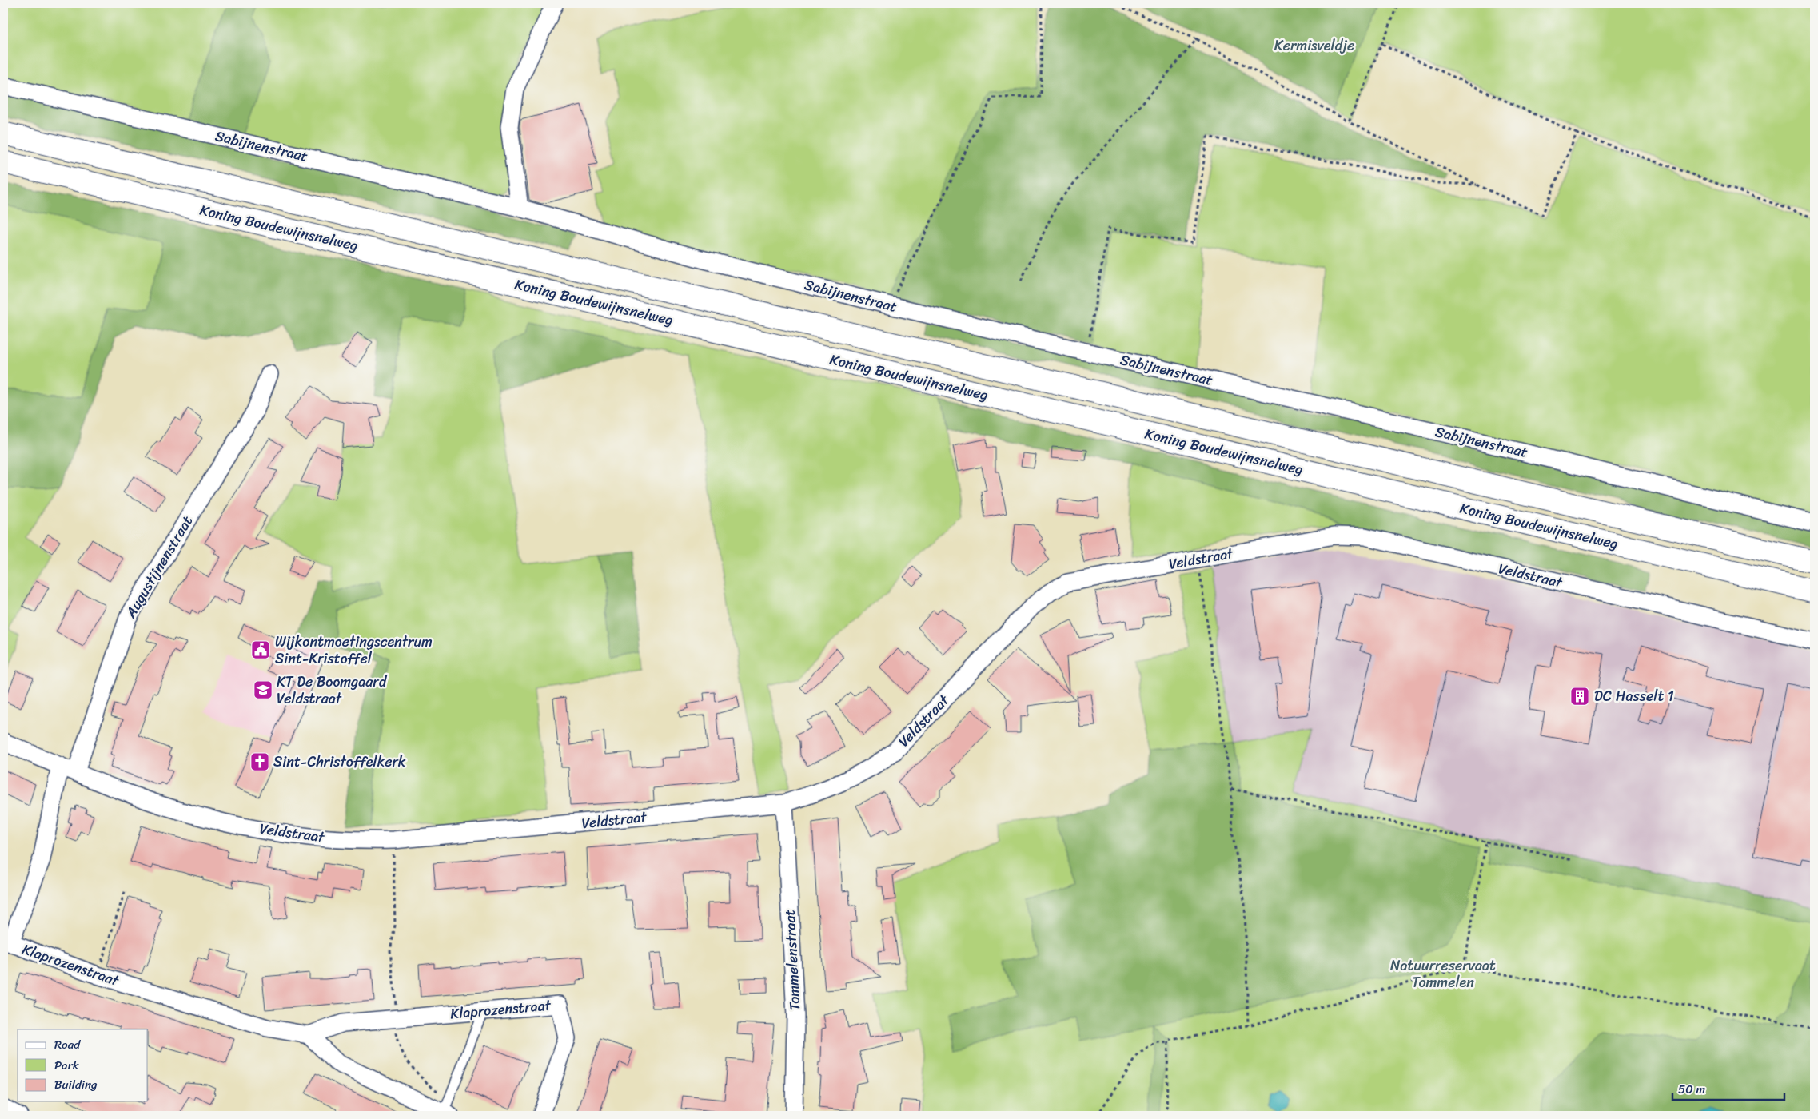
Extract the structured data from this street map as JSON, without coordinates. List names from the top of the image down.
{
  "streets": {
    "highway": ["Koning Boudewijnsnelweg"],
    "street": [
      "Sabijnenstraat",
      "Veldstraat",
      "Augustijnenstraat",
      "Tommelenstraat",
      "Klaprozenstraat"
    ]
  },
  "crossings": [
    ["Veldstraat", "Augustijnenstraat"],
    ["Veldstraat", "Tommelenstraat"],
    ["Veldstraat", "Klaprozenstraat"]
  ],
  "parks": ["Kermisveldje", "Natuurreservaat Tommelen"],
  "places": {
    "public building": ["Wijkontmoetingscentrum Sint-Kristoffel"],
    "school or university": ["KT De Boomgaard Veldstraat"],
    "building": ["DC Hasselt 1"],
    "church": ["Sint-Christoffelkerk"]
  },
  "legend": ["Road", "Park", "Building"],
  "scale_bar": "50 m"
}
